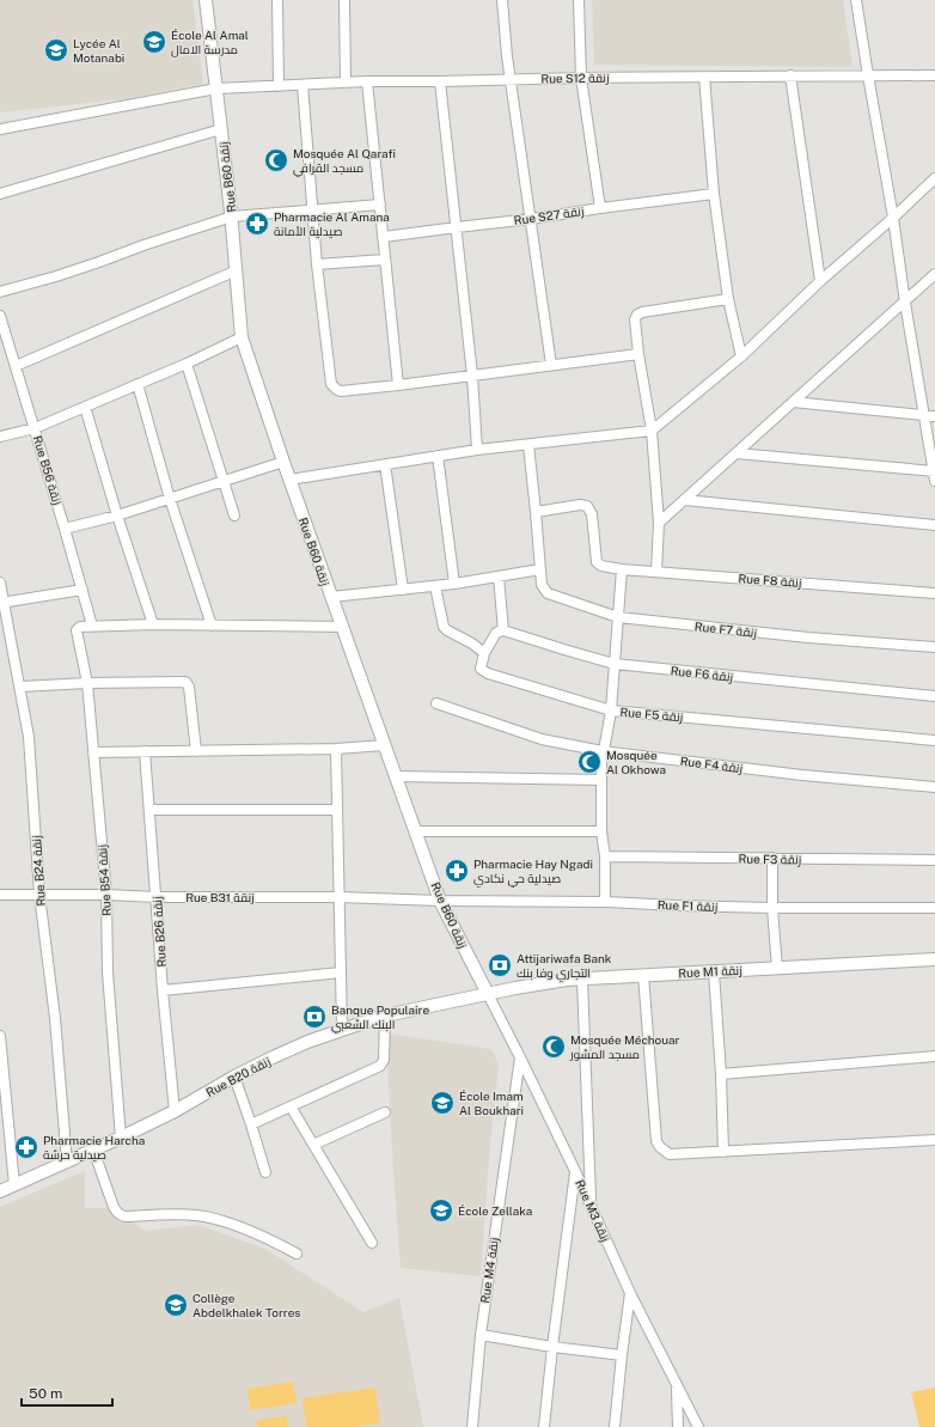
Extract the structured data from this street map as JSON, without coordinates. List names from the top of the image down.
{
  "streets": {
    "street": [
      "Rue S12 زنقة",
      "Rue B60 زنقة",
      "Rue S27 زنقة",
      "Rue B56 زنقة",
      "Rue F8 زنقة",
      "Rue F7 زنقة",
      "Rue F6 زنقة",
      "Rue F5 زنقة",
      "Rue F4 زنقة",
      "Rue F3 زنقة",
      "Rue B24 زنقة",
      "Rue B54 زنقة",
      "Rue B31 زنقة",
      "Rue F1 زنقة",
      "Rue B26 زنقة",
      "Rue M1 زنقة",
      "Rue B20 زنقة",
      "Rue M3 زنقة",
      "Rue M4 زنقة"
    ]
  },
  "crossings": [
    ["Rue S12 زنقة", "Rue B60 زنقة"],
    ["Rue B60 زنقة", "Rue B31 زنقة"],
    ["Rue B60 زنقة", "Rue F1 زنقة"],
    ["Rue B60 زنقة", "Rue M1 زنقة"],
    ["Rue B60 زنقة", "Rue B20 زنقة"],
    ["Rue B60 زنقة", "Rue M3 زنقة"],
    ["Rue B56 زنقة", "Rue B54 زنقة"],
    ["Rue B24 زنقة", "Rue B31 زنقة"],
    ["Rue B24 زنقة", "Rue B20 زنقة"],
    ["Rue B54 زنقة", "Rue B31 زنقة"],
    ["Rue B54 زنقة", "Rue B20 زنقة"],
    ["Rue B31 زنقة", "Rue F1 زنقة"],
    ["Rue B31 زنقة", "Rue B26 زنقة"],
    ["Rue B26 زنقة", "Rue B20 زنقة"],
    ["Rue M1 زنقة", "Rue B20 زنقة"],
    ["Rue M1 زنقة", "Rue M3 زنقة"],
    ["Rue B20 زنقة", "Rue M3 زنقة"],
    ["Rue M3 زنقة", "Rue M4 زنقة"]
  ],
  "places": {
    "school or university": [
      "École Al Amal مدرسة الامال",
      "Lycée Al Motanabi",
      "École Imam Al Boukhari",
      "École Zellaka",
      "Collège Abdelkhalek Torres"
    ],
    "mosque": ["Mosquée Al Qarafi مسجد القرافي", "Mosquée Al Okhowa", "Mosquée Méchouar مسجد المشور"],
    "pharmacy": ["Pharmacie Al Amana صيدلية الأمانة", "Pharmacie Hay Ngadi صيدلية حي نكادي", "Pharmacie Harcha صيدلية حرشة"],
    "bank": ["Attijariwafa Bank التجاري وفا بنك", "Banque Populaire البنك الشعبي"]
  },
  "scale_bar": "50 m"
}
